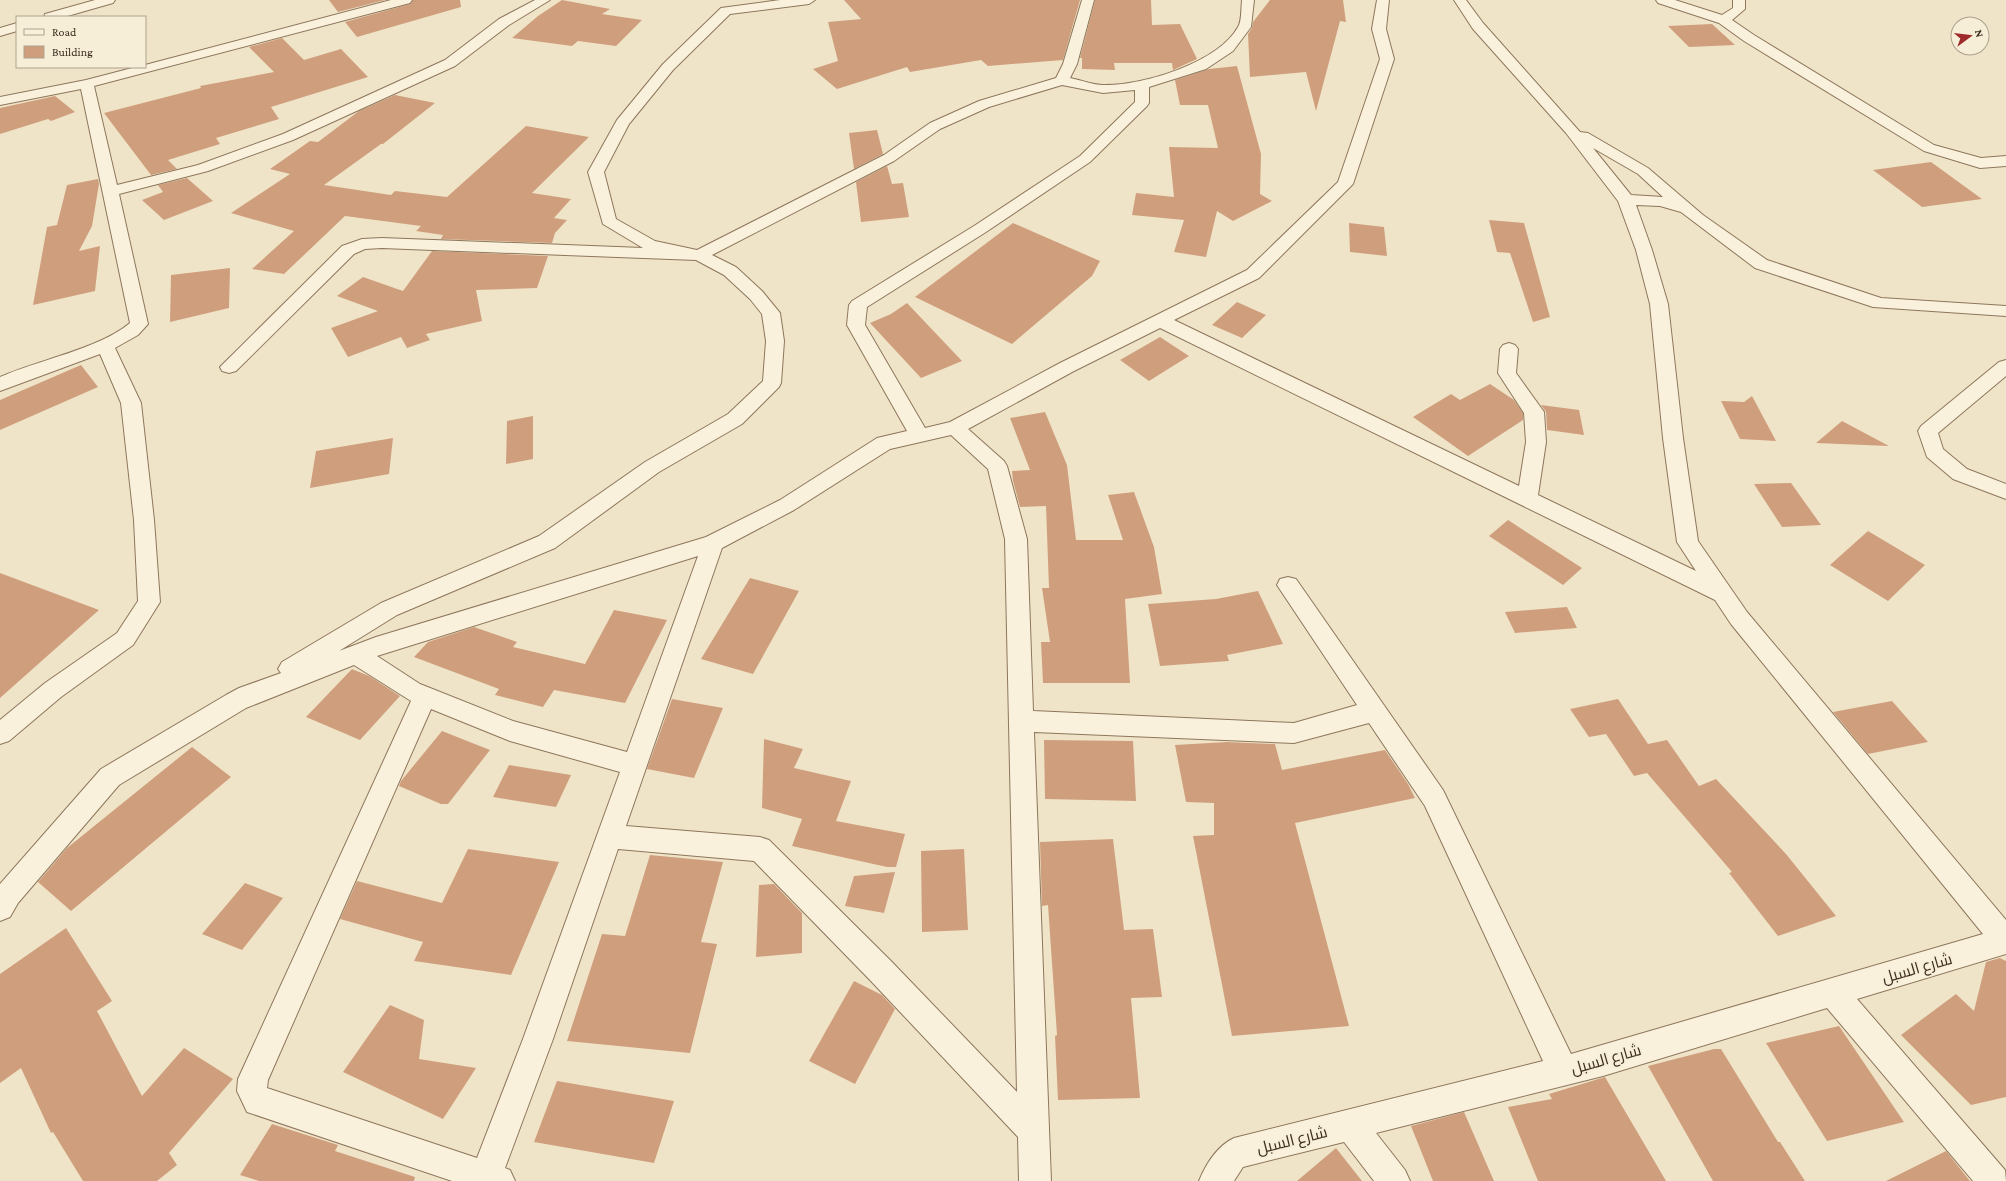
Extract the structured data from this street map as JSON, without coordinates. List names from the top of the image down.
{
  "streets": {
    "street": ["شارع السبل"]
  },
  "legend": ["Road", "Building"],
  "north": "right"
}
